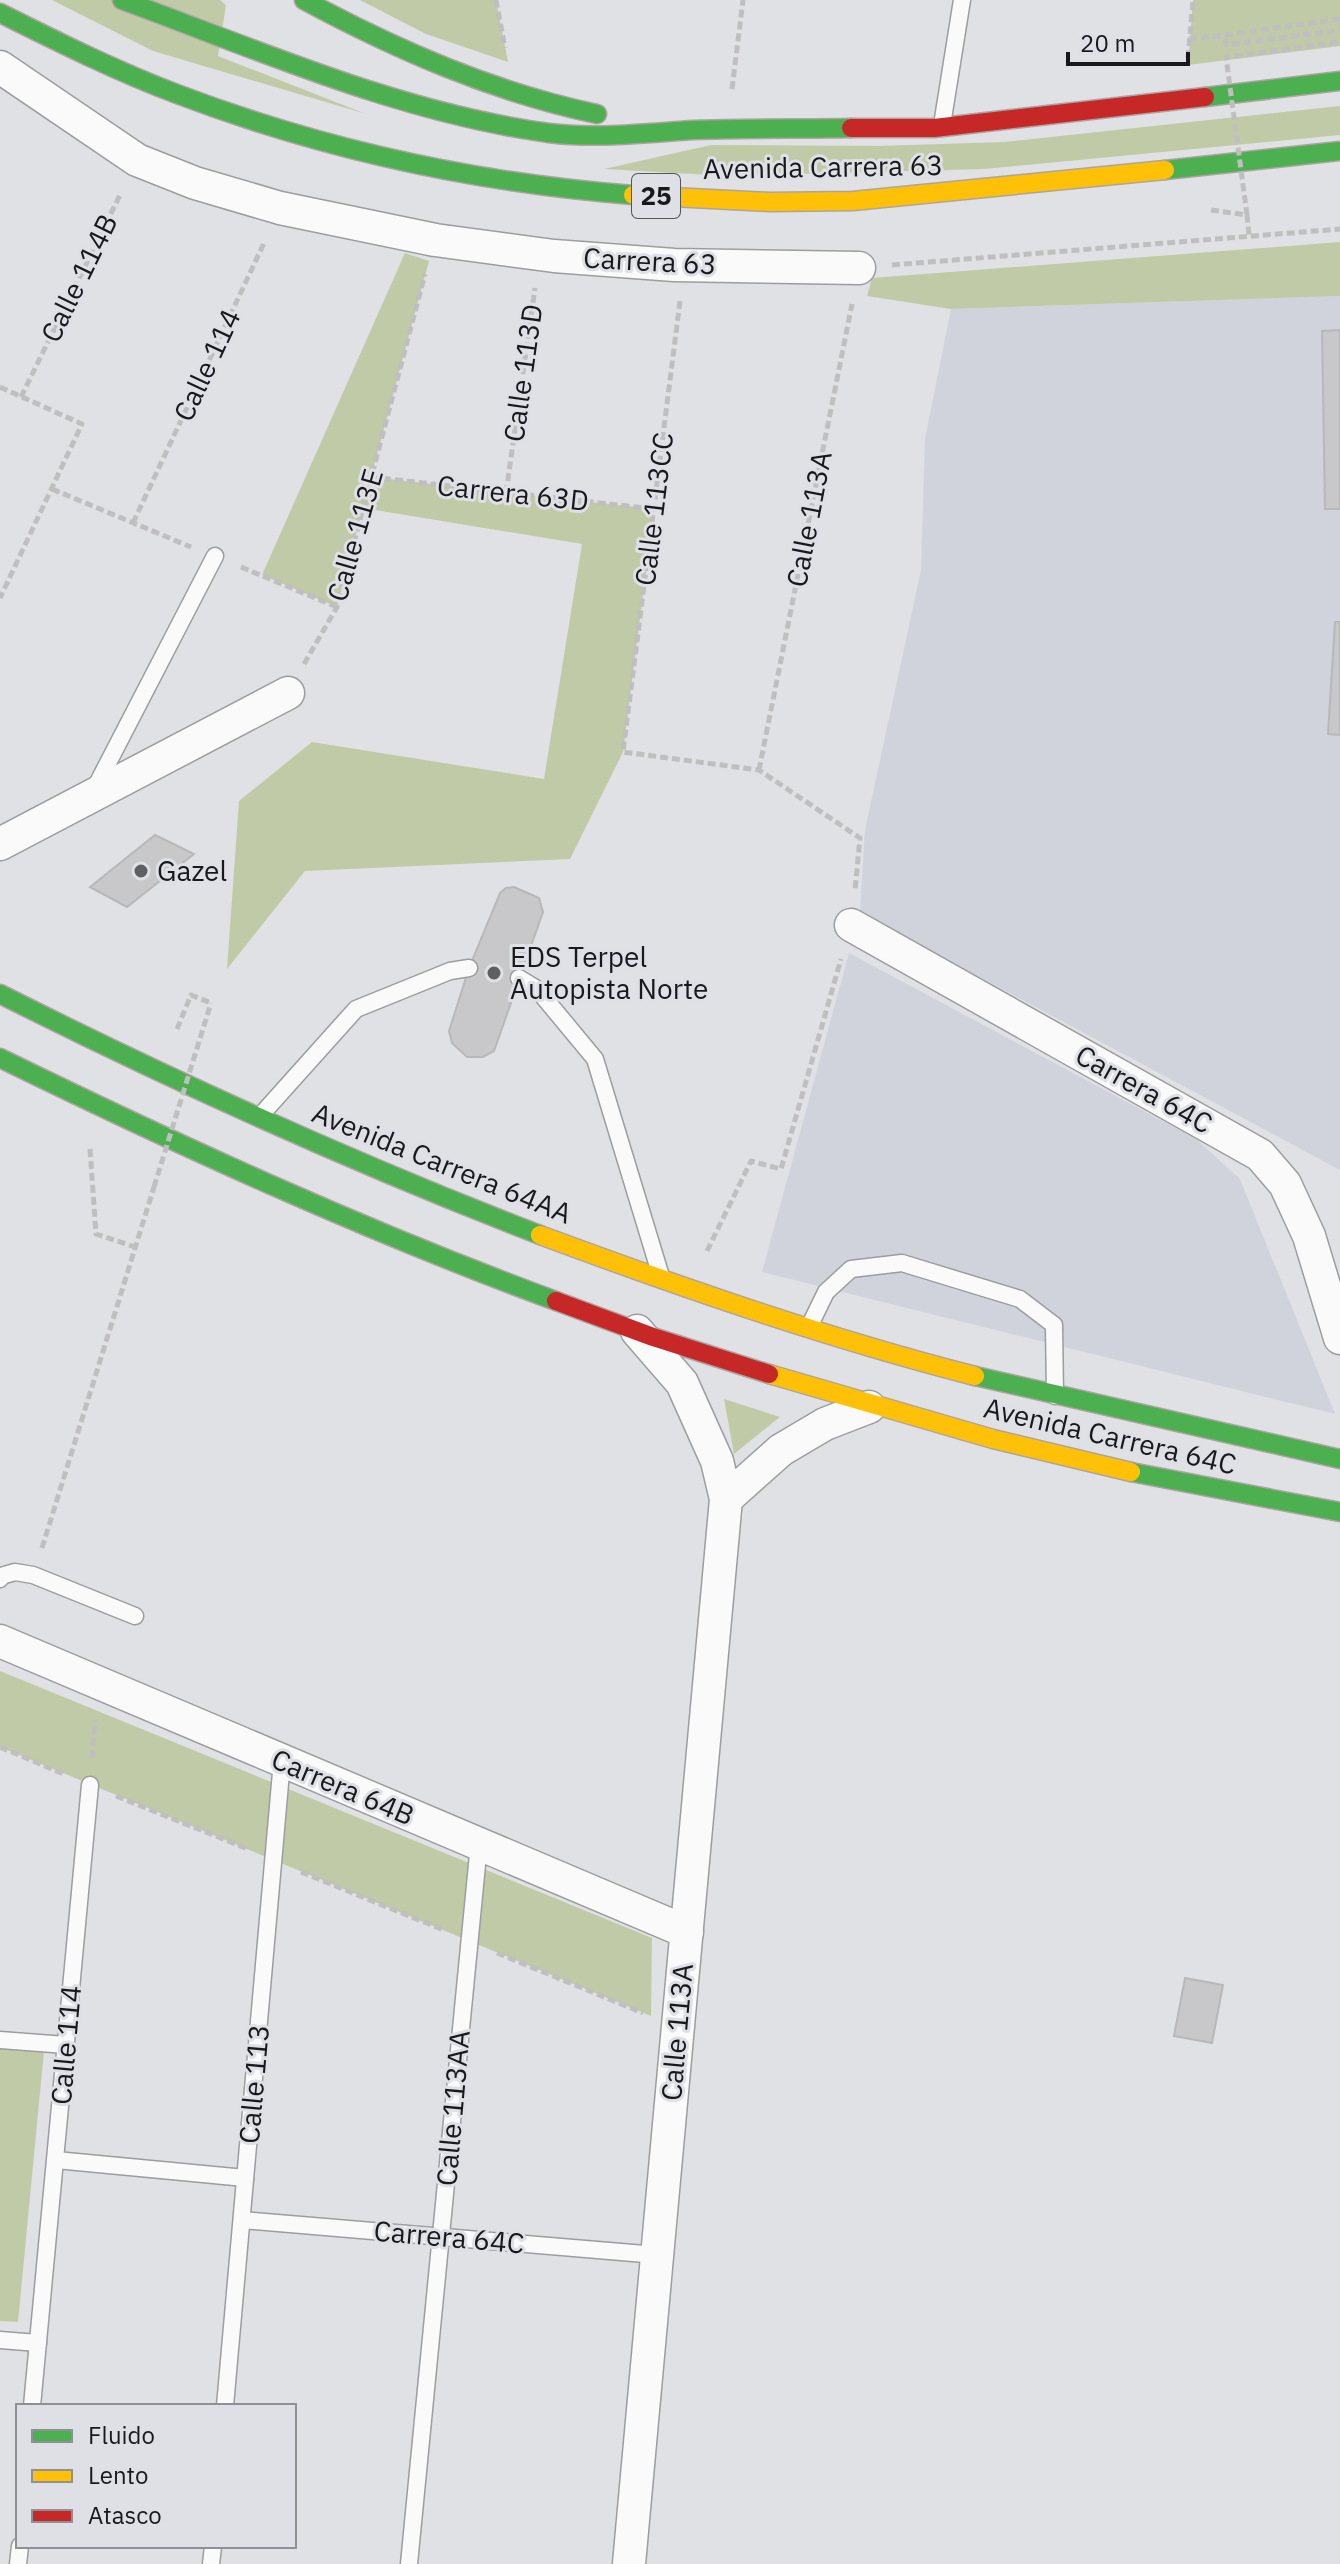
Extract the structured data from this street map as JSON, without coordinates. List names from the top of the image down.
{
  "streets": {
    "main road": [
      "Avenida Carrera 63",
      "25",
      "Avenida Carrera 64AA",
      "Avenida Carrera 64C"
    ],
    "street": [
      "Carrera 63",
      "Calle 113A",
      "Carrera 64C",
      "Carrera 64B"
    ],
    "lane": ["Calle 114", "Calle 113", "Calle 113AA"],
    "path": [
      "Calle 114B",
      "Calle 113D",
      "Carrera 63D",
      "Calle 113CC",
      "Calle 113E"
    ]
  },
  "crossings": [
    ["Carrera 63", "Calle 114B"],
    ["Carrera 63", "Calle 114"],
    ["Carrera 63", "Calle 113D"],
    ["Carrera 63", "Calle 113CC"],
    ["Carrera 63", "Calle 113A"],
    ["Carrera 63", "Calle 113E"],
    ["Calle 113D", "Carrera 63D"],
    ["Carrera 63D", "Calle 113CC"],
    ["Carrera 63D", "Calle 113E"],
    ["Calle 113CC", "Calle 113A"],
    ["Calle 113A", "Carrera 64C"],
    ["Calle 113A", "Carrera 64B"],
    ["Carrera 64C", "Calle 113"],
    ["Carrera 64C", "Calle 113AA"],
    ["Avenida Carrera 64AA", "Avenida Carrera 64C"],
    ["Carrera 64B", "Calle 113"],
    ["Carrera 64B", "Calle 113AA"]
  ],
  "places": ["Gazel", "EDS Terpel Autopista Norte"],
  "legend": ["Fluido", "Lento", "Atasco"],
  "scale_bar": "20 m"
}
